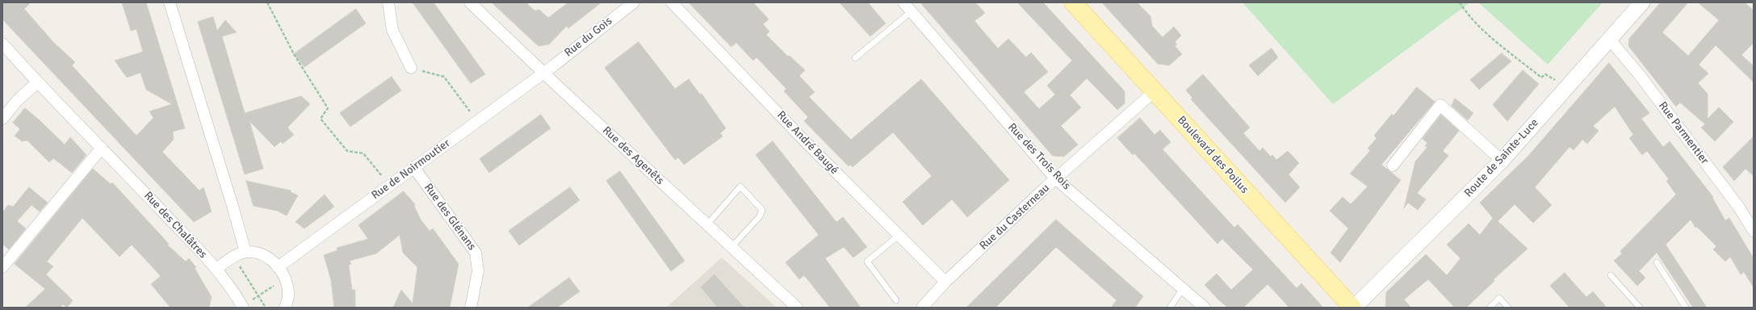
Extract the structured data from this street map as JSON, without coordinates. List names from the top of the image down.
{
  "streets": {
    "main road": ["Boulevard des Poilus"],
    "street": [
      "Rue du Gois",
      "Rue Parmentier",
      "Rue André Baugé",
      "Rue des Agenêts",
      "Rue des Trois Rois",
      "Route de Sainte-Luce",
      "Rue de Noirmoutier",
      "Rue des Glénans",
      "Rue du Casterneau",
      "Rue des Chalâtres"
    ]
  },
  "crossings": [
    ["Rue du Gois", "Rue des Agenêts"],
    ["Rue du Gois", "Rue de Noirmoutier"],
    ["Rue Parmentier", "Route de Sainte-Luce"],
    ["Rue André Baugé", "Rue du Casterneau"],
    ["Boulevard des Poilus", "Route de Sainte-Luce"],
    ["Boulevard des Poilus", "Rue du Casterneau"],
    ["Rue des Agenêts", "Rue de Noirmoutier"],
    ["Rue des Trois Rois", "Rue du Casterneau"],
    ["Rue de Noirmoutier", "Rue des Glénans"]
  ]
}
